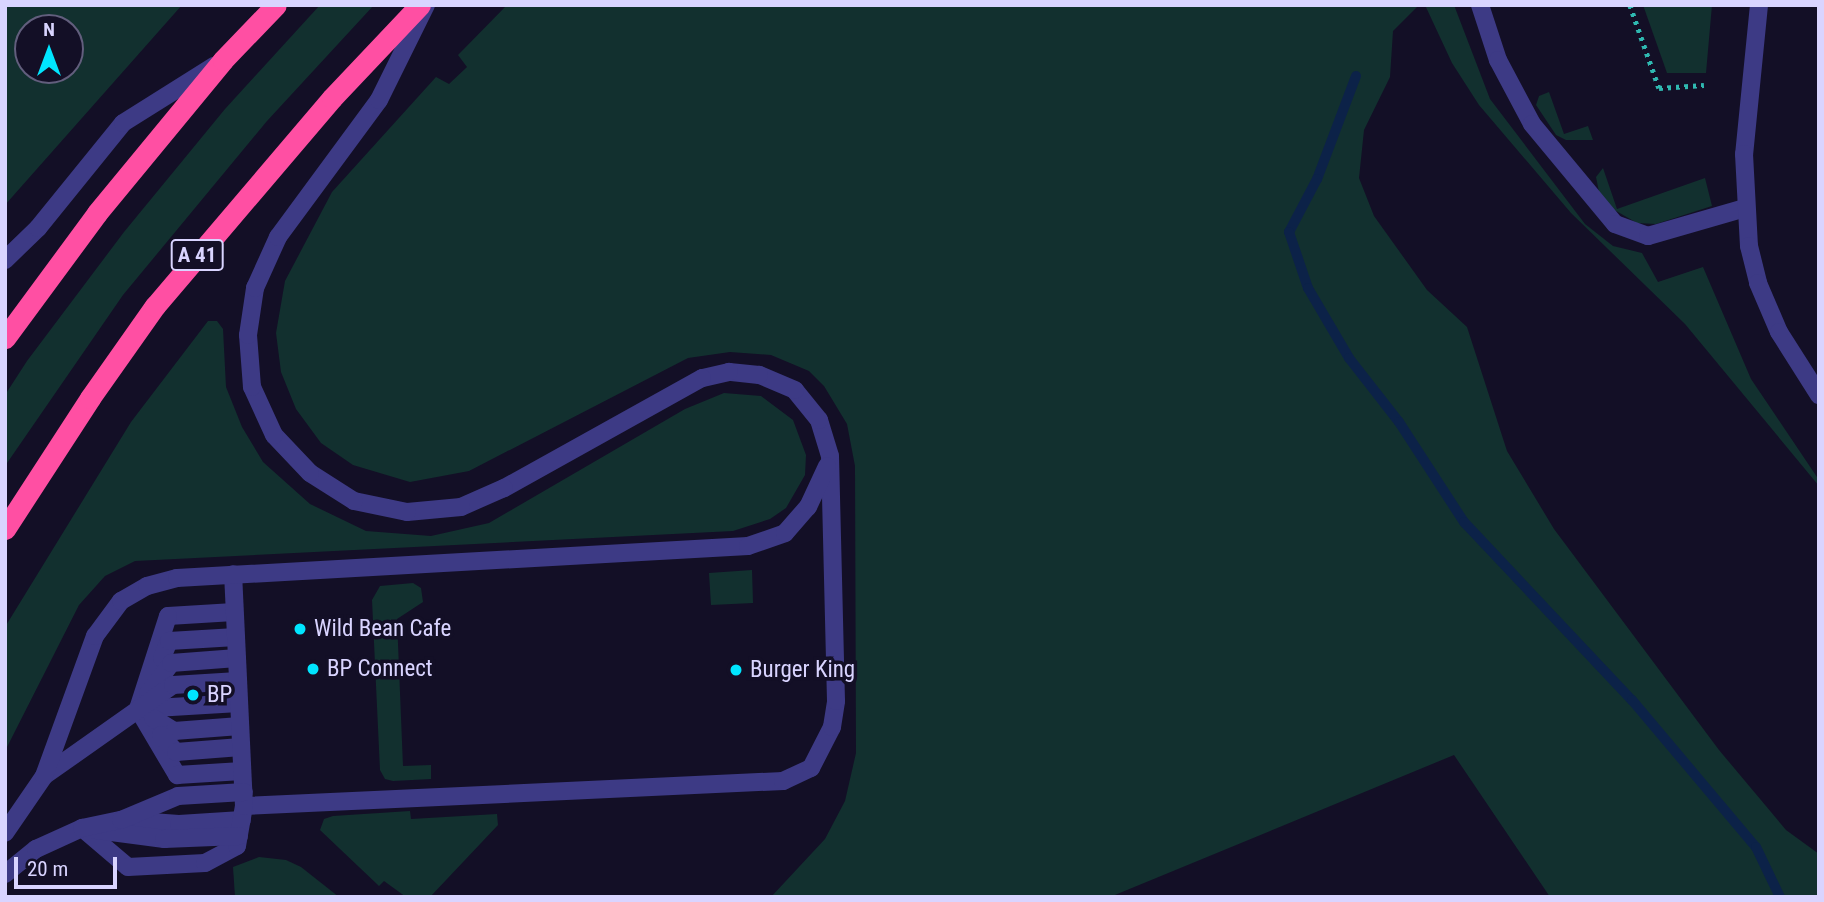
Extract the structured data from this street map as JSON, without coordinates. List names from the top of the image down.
{
  "streets": {
    "highway": ["A 41"]
  },
  "places": [
    "Wild Bean Cafe",
    "BP Connect",
    "Burger King",
    "BP"
  ],
  "scale_bar": "20 m",
  "north": "top"
}
